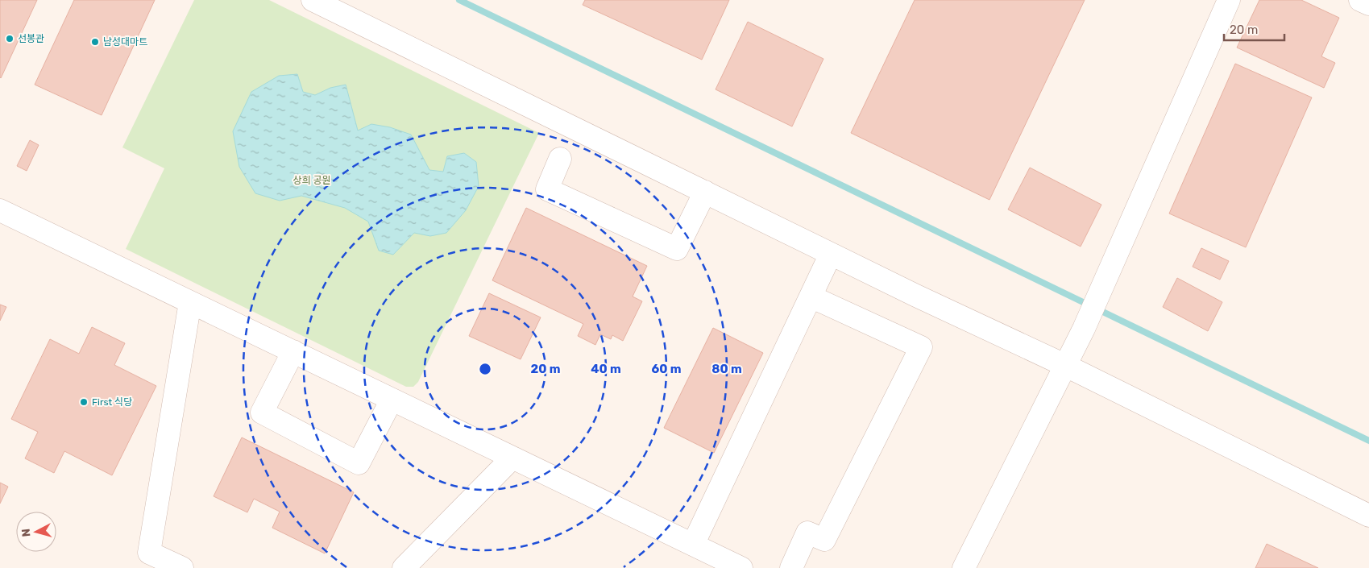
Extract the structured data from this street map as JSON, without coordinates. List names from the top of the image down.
{
  "parks": ["상희 공원"],
  "places": ["선봉관", "남성대마트", "First 식당"],
  "scale_bar": "20 m",
  "north": "left",
  "rings": [
    "20 m",
    "40 m",
    "60 m",
    "80 m"
  ]
}
